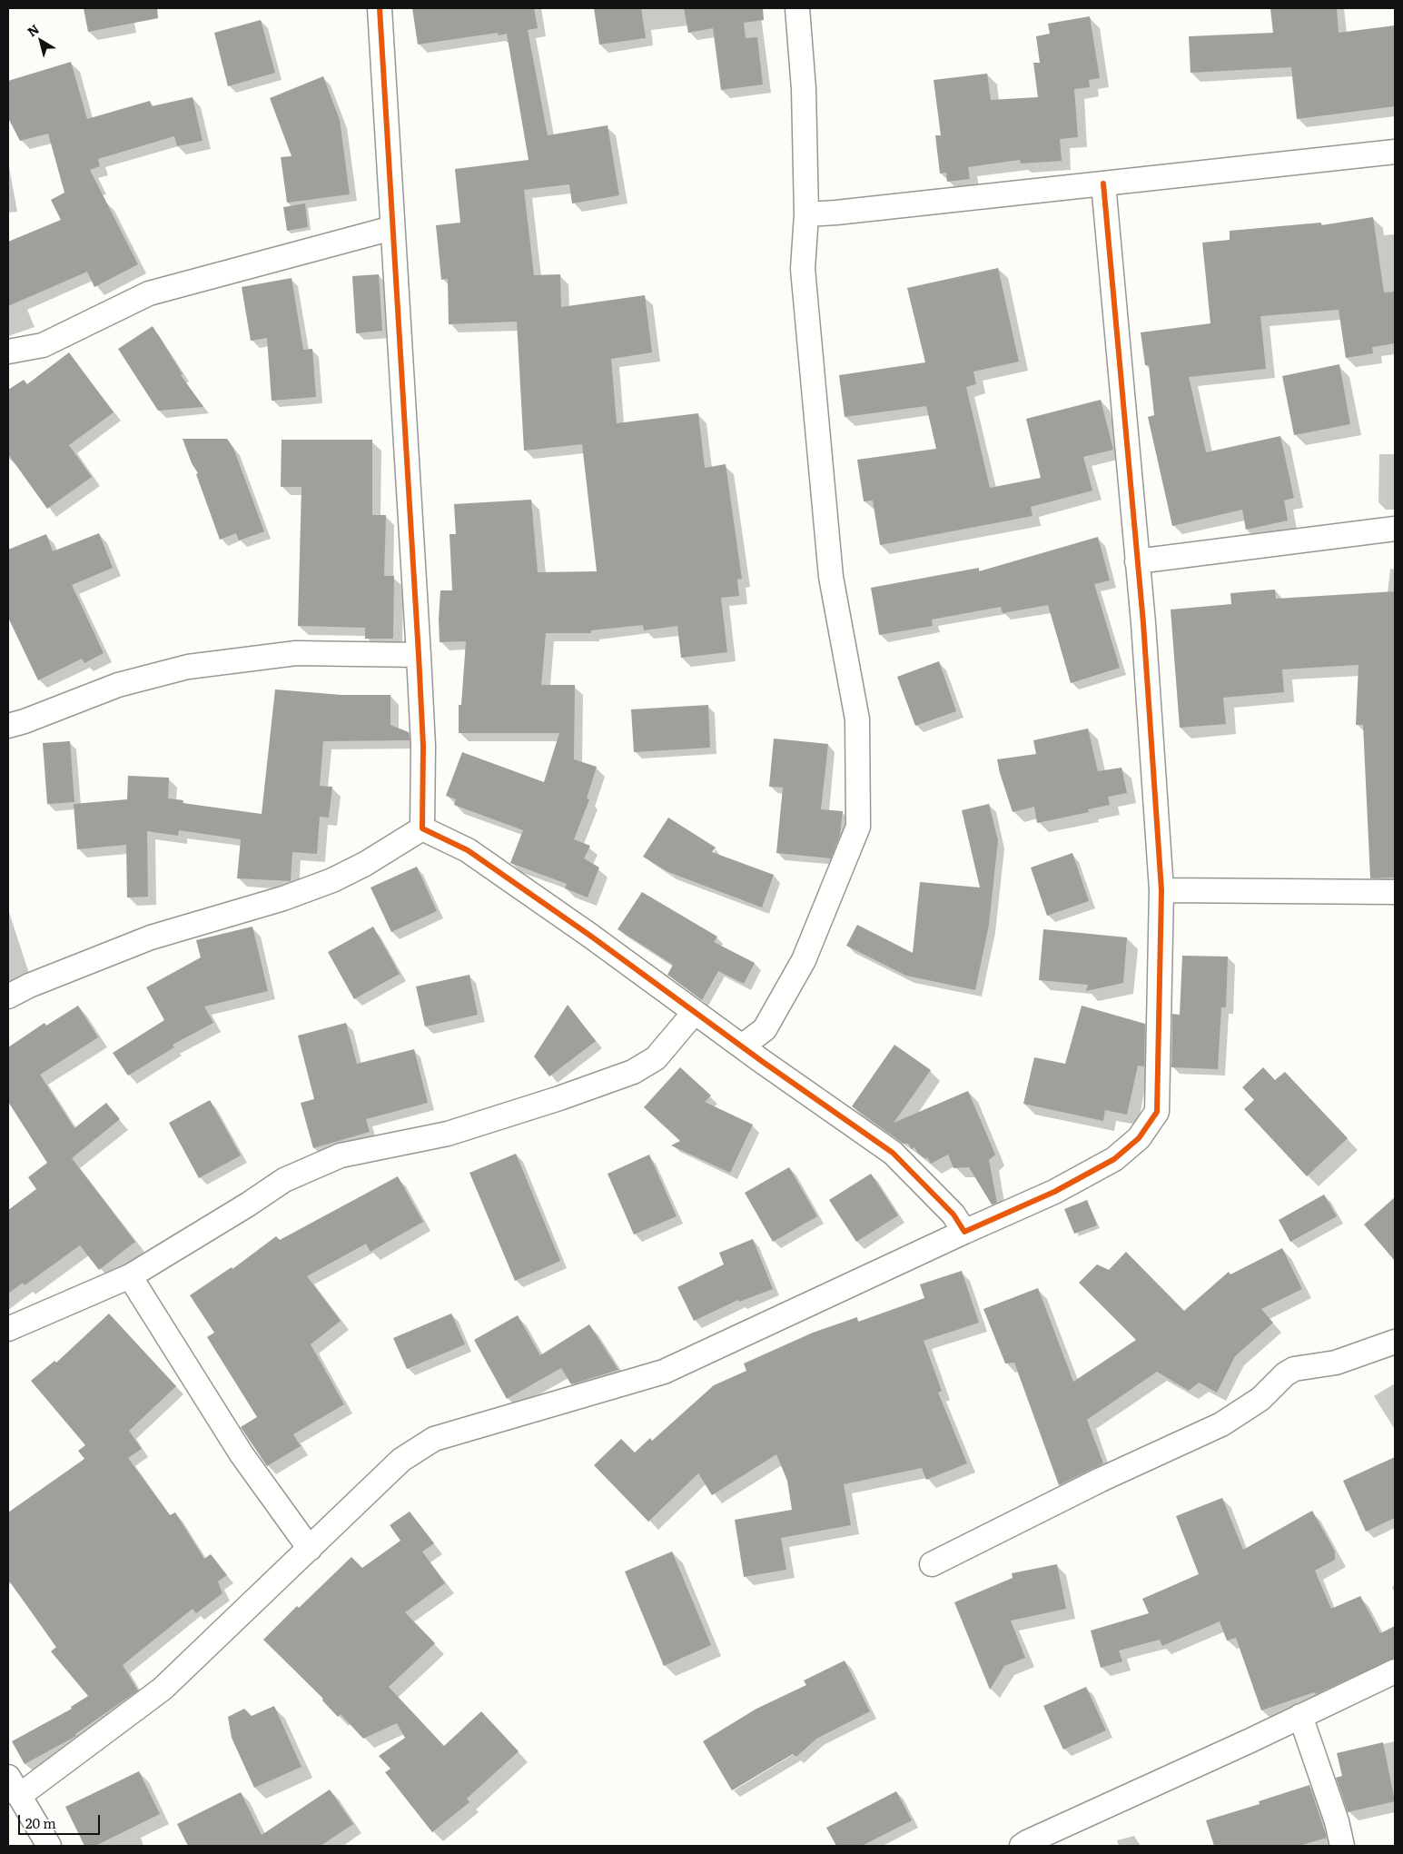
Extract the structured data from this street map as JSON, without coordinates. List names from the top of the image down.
{
  "scale_bar": "20 m",
  "north": "top left"
}
